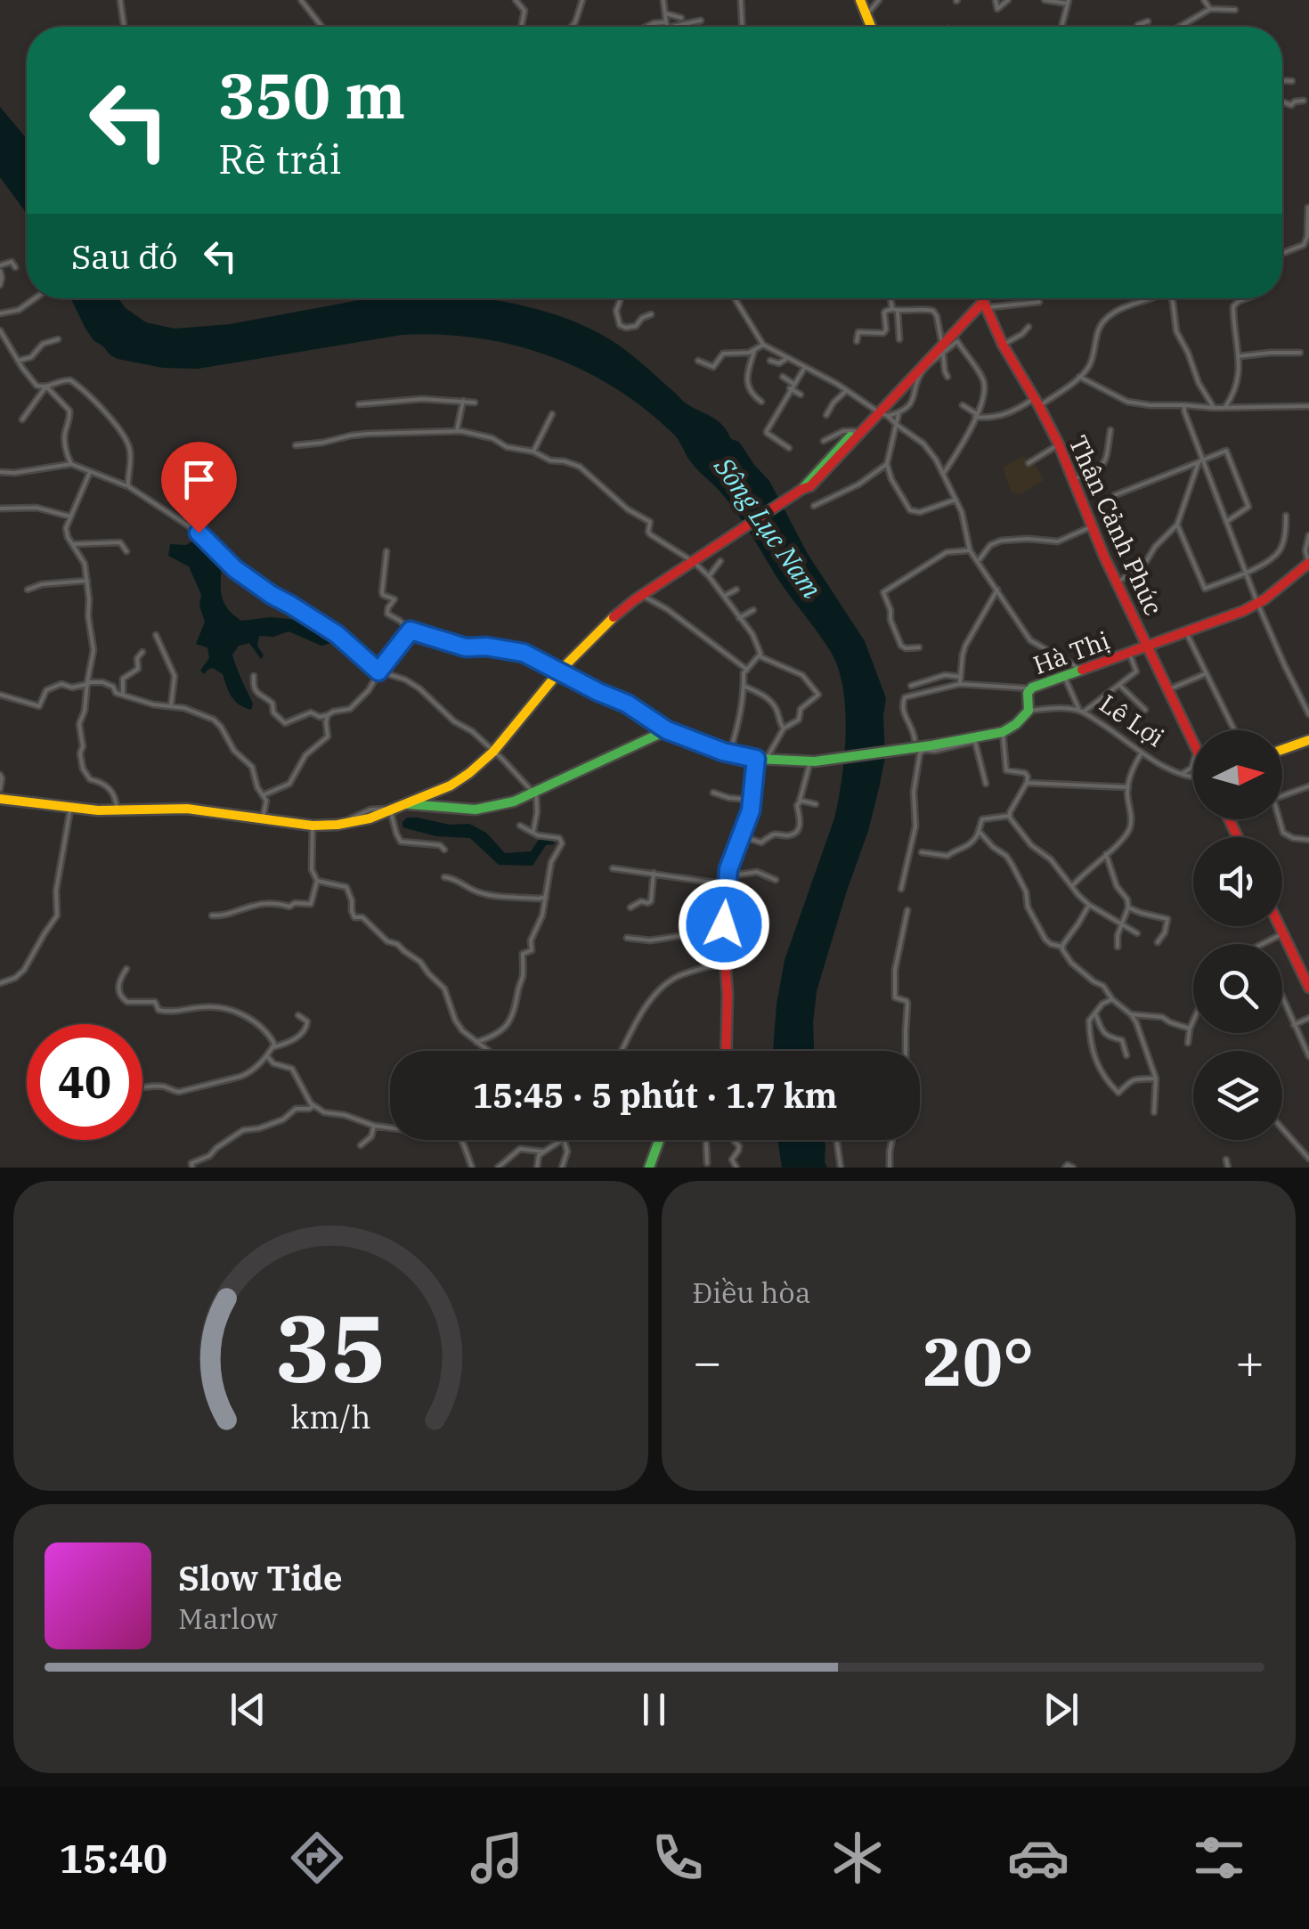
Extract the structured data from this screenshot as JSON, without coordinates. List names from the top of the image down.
{
  "streets": {
    "main road": ["Thân Cảnh Phúc", "Hà Thị"],
    "street": ["Lê Lợi"]
  },
  "crossings": [
    ["Thân Cảnh Phúc", "Hà Thị"],
    ["Hà Thị", "Lê Lợi"]
  ],
  "water": ["Sông Lục Nam"],
  "north": "right",
  "page": {
    "turn": ["350 m", "Rẽ trái"],
    "then": "Sau đó",
    "limit": "40",
    "trip": "15:45 · 5 phút · 1.7 km",
    "tile": "Điều hòa",
    "heat": ["−", "20°", "+"],
    "song": ["Slow Tide", "Marlow"],
    "tabs": "15:40",
    "gauge": ["35", "km/h"]
  }
}
